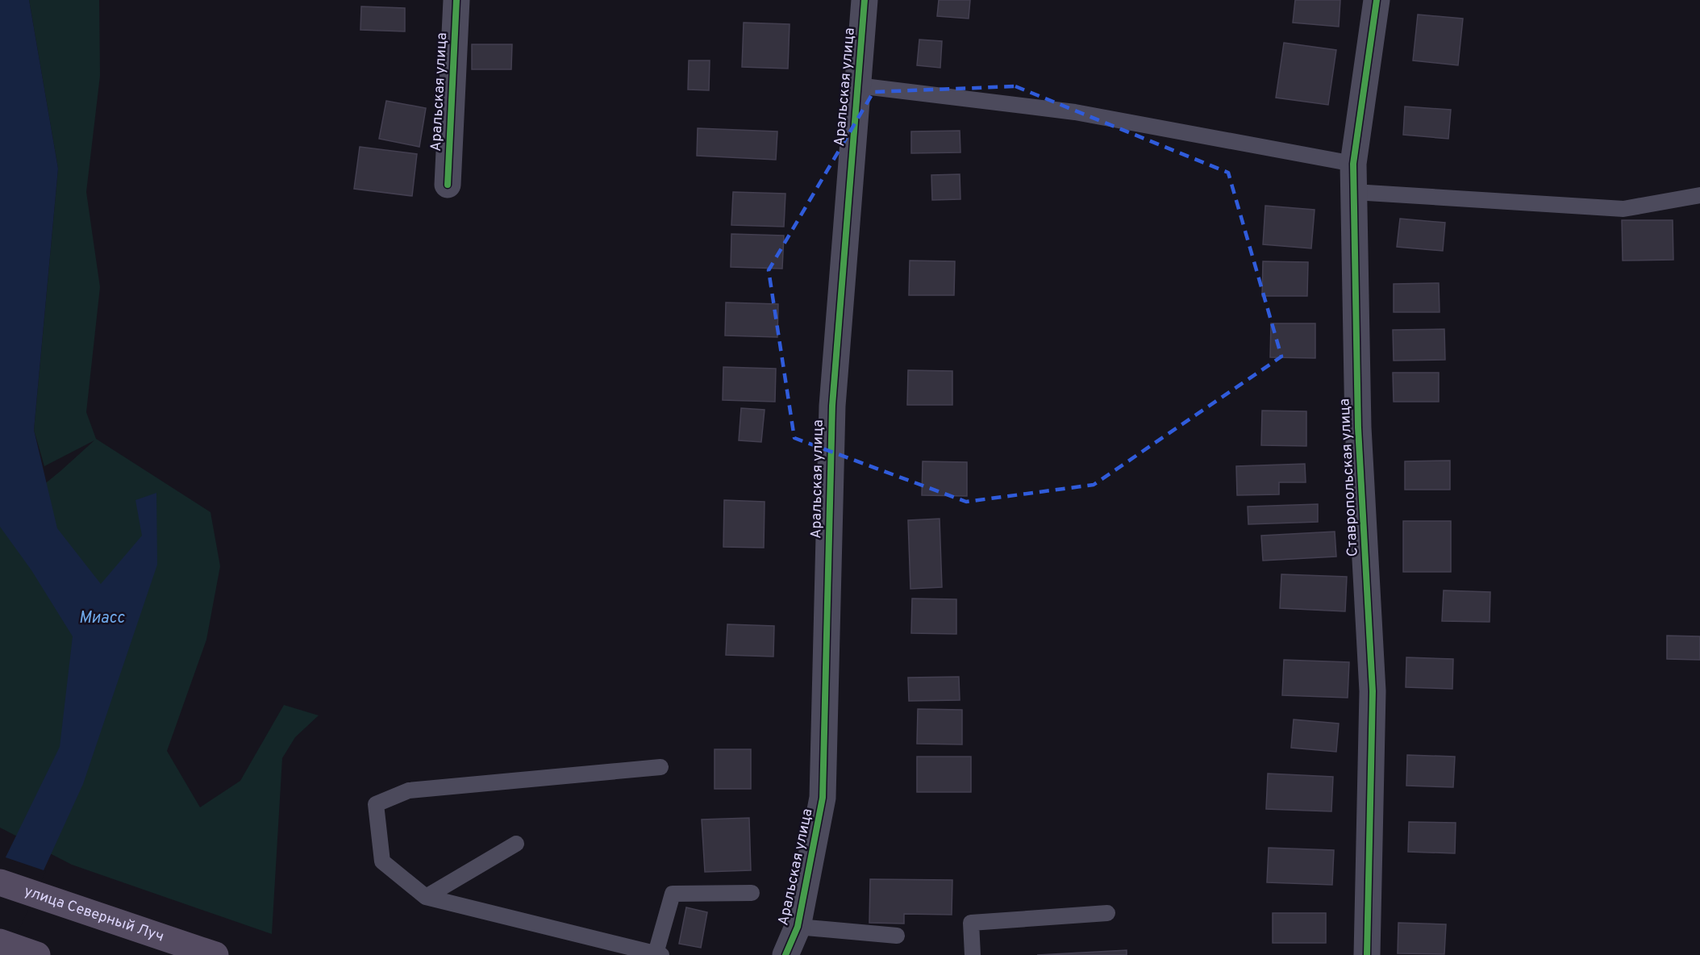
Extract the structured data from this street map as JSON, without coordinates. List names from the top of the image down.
{
  "streets": {
    "main road": ["улица Северный Луч"],
    "street": ["Аральская улица", "Ставропольская улица"]
  },
  "water": ["Миасс"]
}
